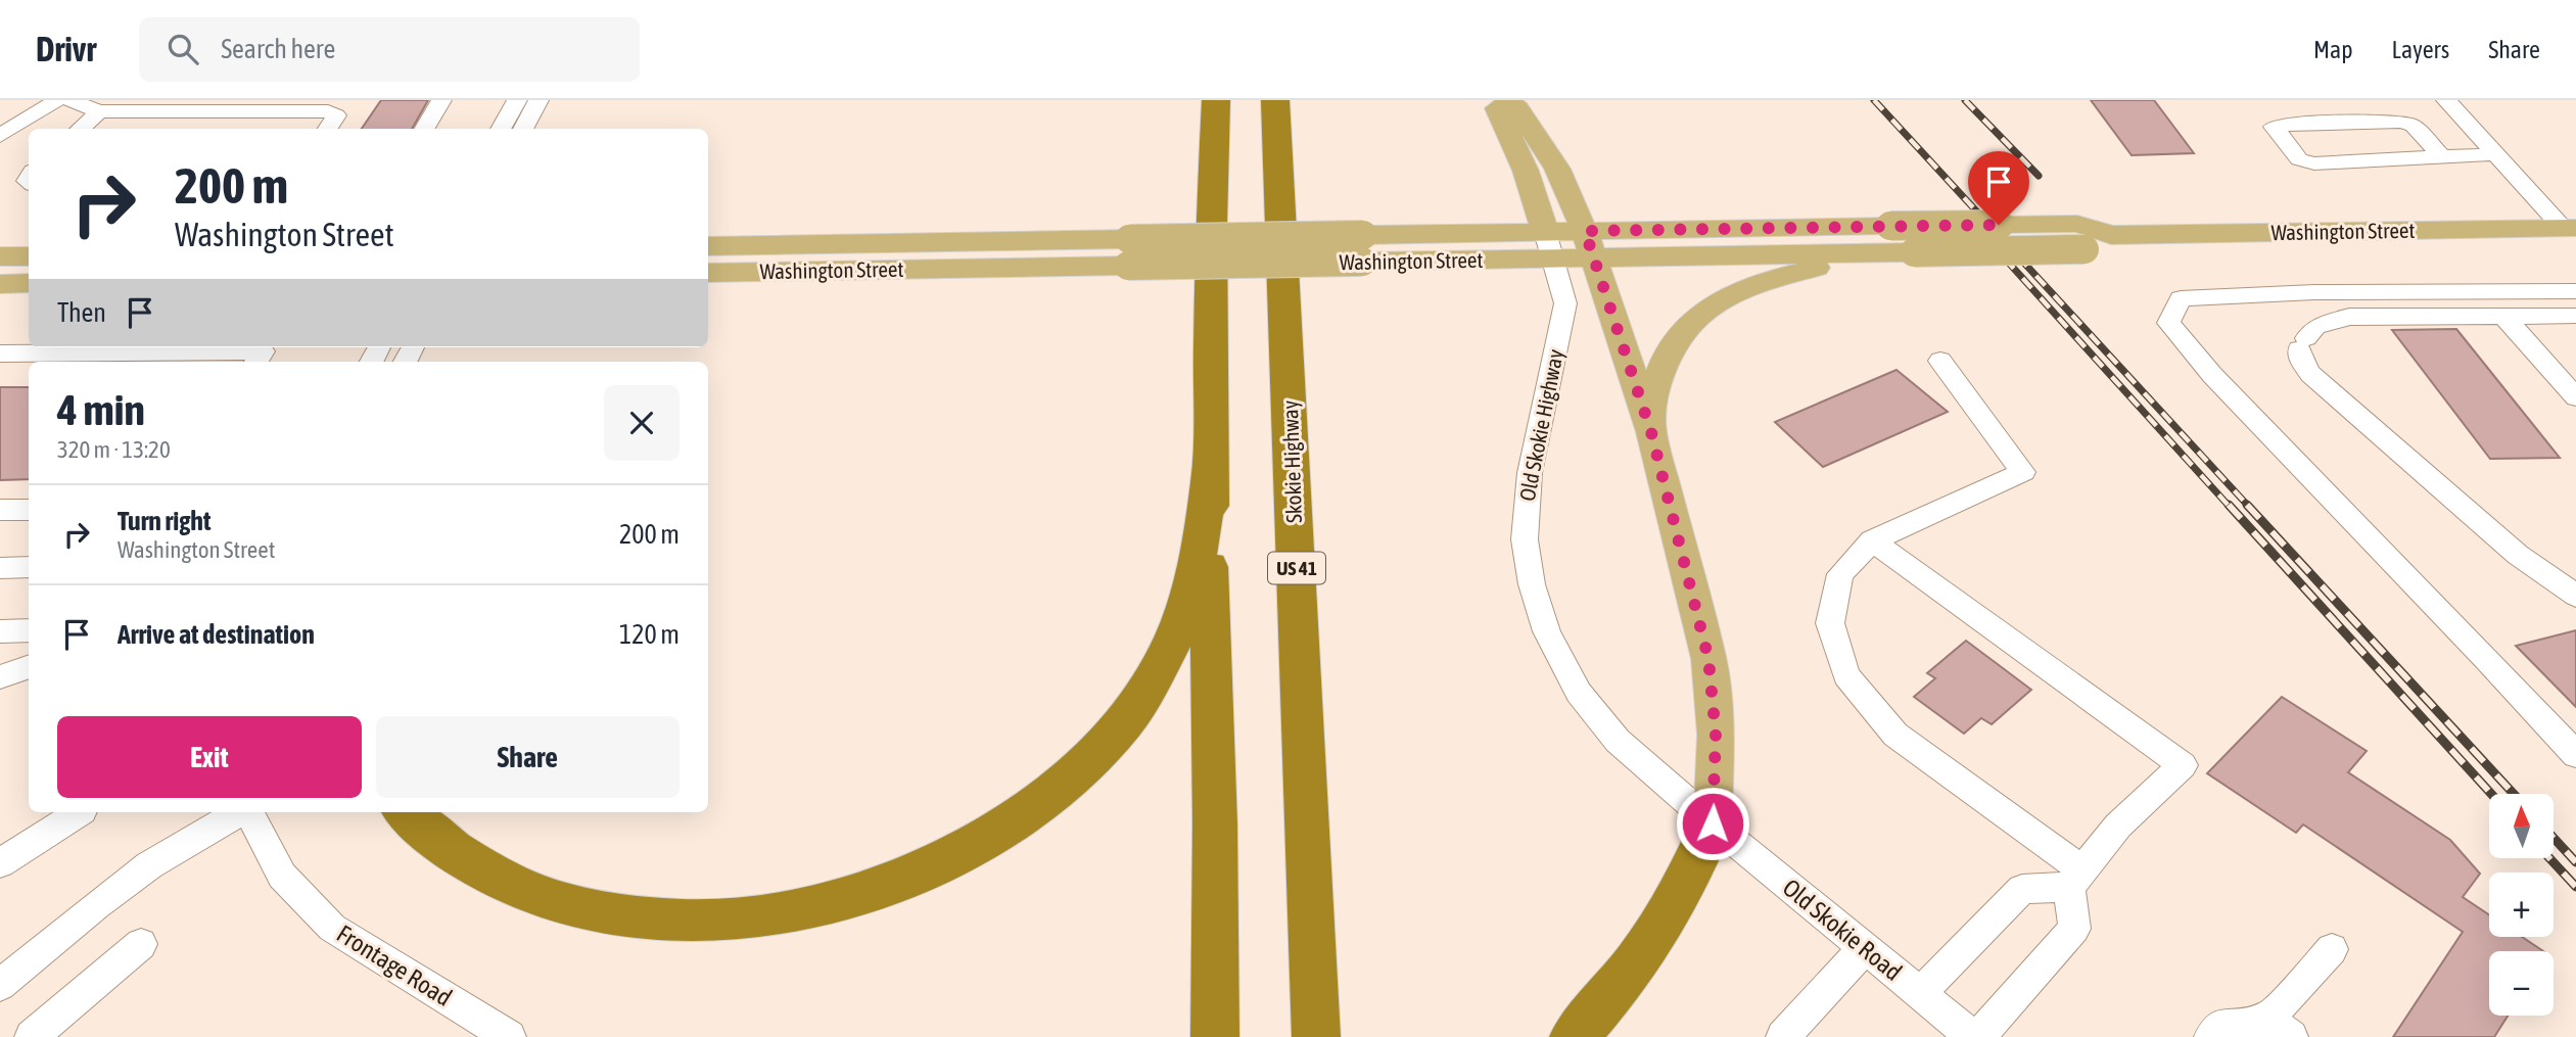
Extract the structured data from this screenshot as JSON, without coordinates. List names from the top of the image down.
{
  "streets": {
    "highway": ["Skokie Highway", "US 41"],
    "main road": ["Washington Street", "Old Skokie Highway"],
    "street": ["Old Skokie Road", "Frontage Road"]
  },
  "crossings": [
    ["Washington Street", "Old Skokie Highway"],
    ["Old Skokie Highway", "Old Skokie Road"]
  ],
  "north": "top",
  "page": {
    "header": "Drivr",
    "search": "Search here",
    "nav": ["Map", "Layers", "Share"],
    "turn": ["200 m", "Washington Street"],
    "then": "Then",
    "heading": ["4 min", "320 m · 13:20"],
    "list": [
      {
        "name": "Turn right",
        "note": "Washington Street",
        "value": "200 m"
      },
      {
        "name": "Arrive at destination",
        "value": "120 m"
      }
    ],
    "buttons": ["Exit", "Share"],
    "map_buttons": ["+", "−"]
  }
}
